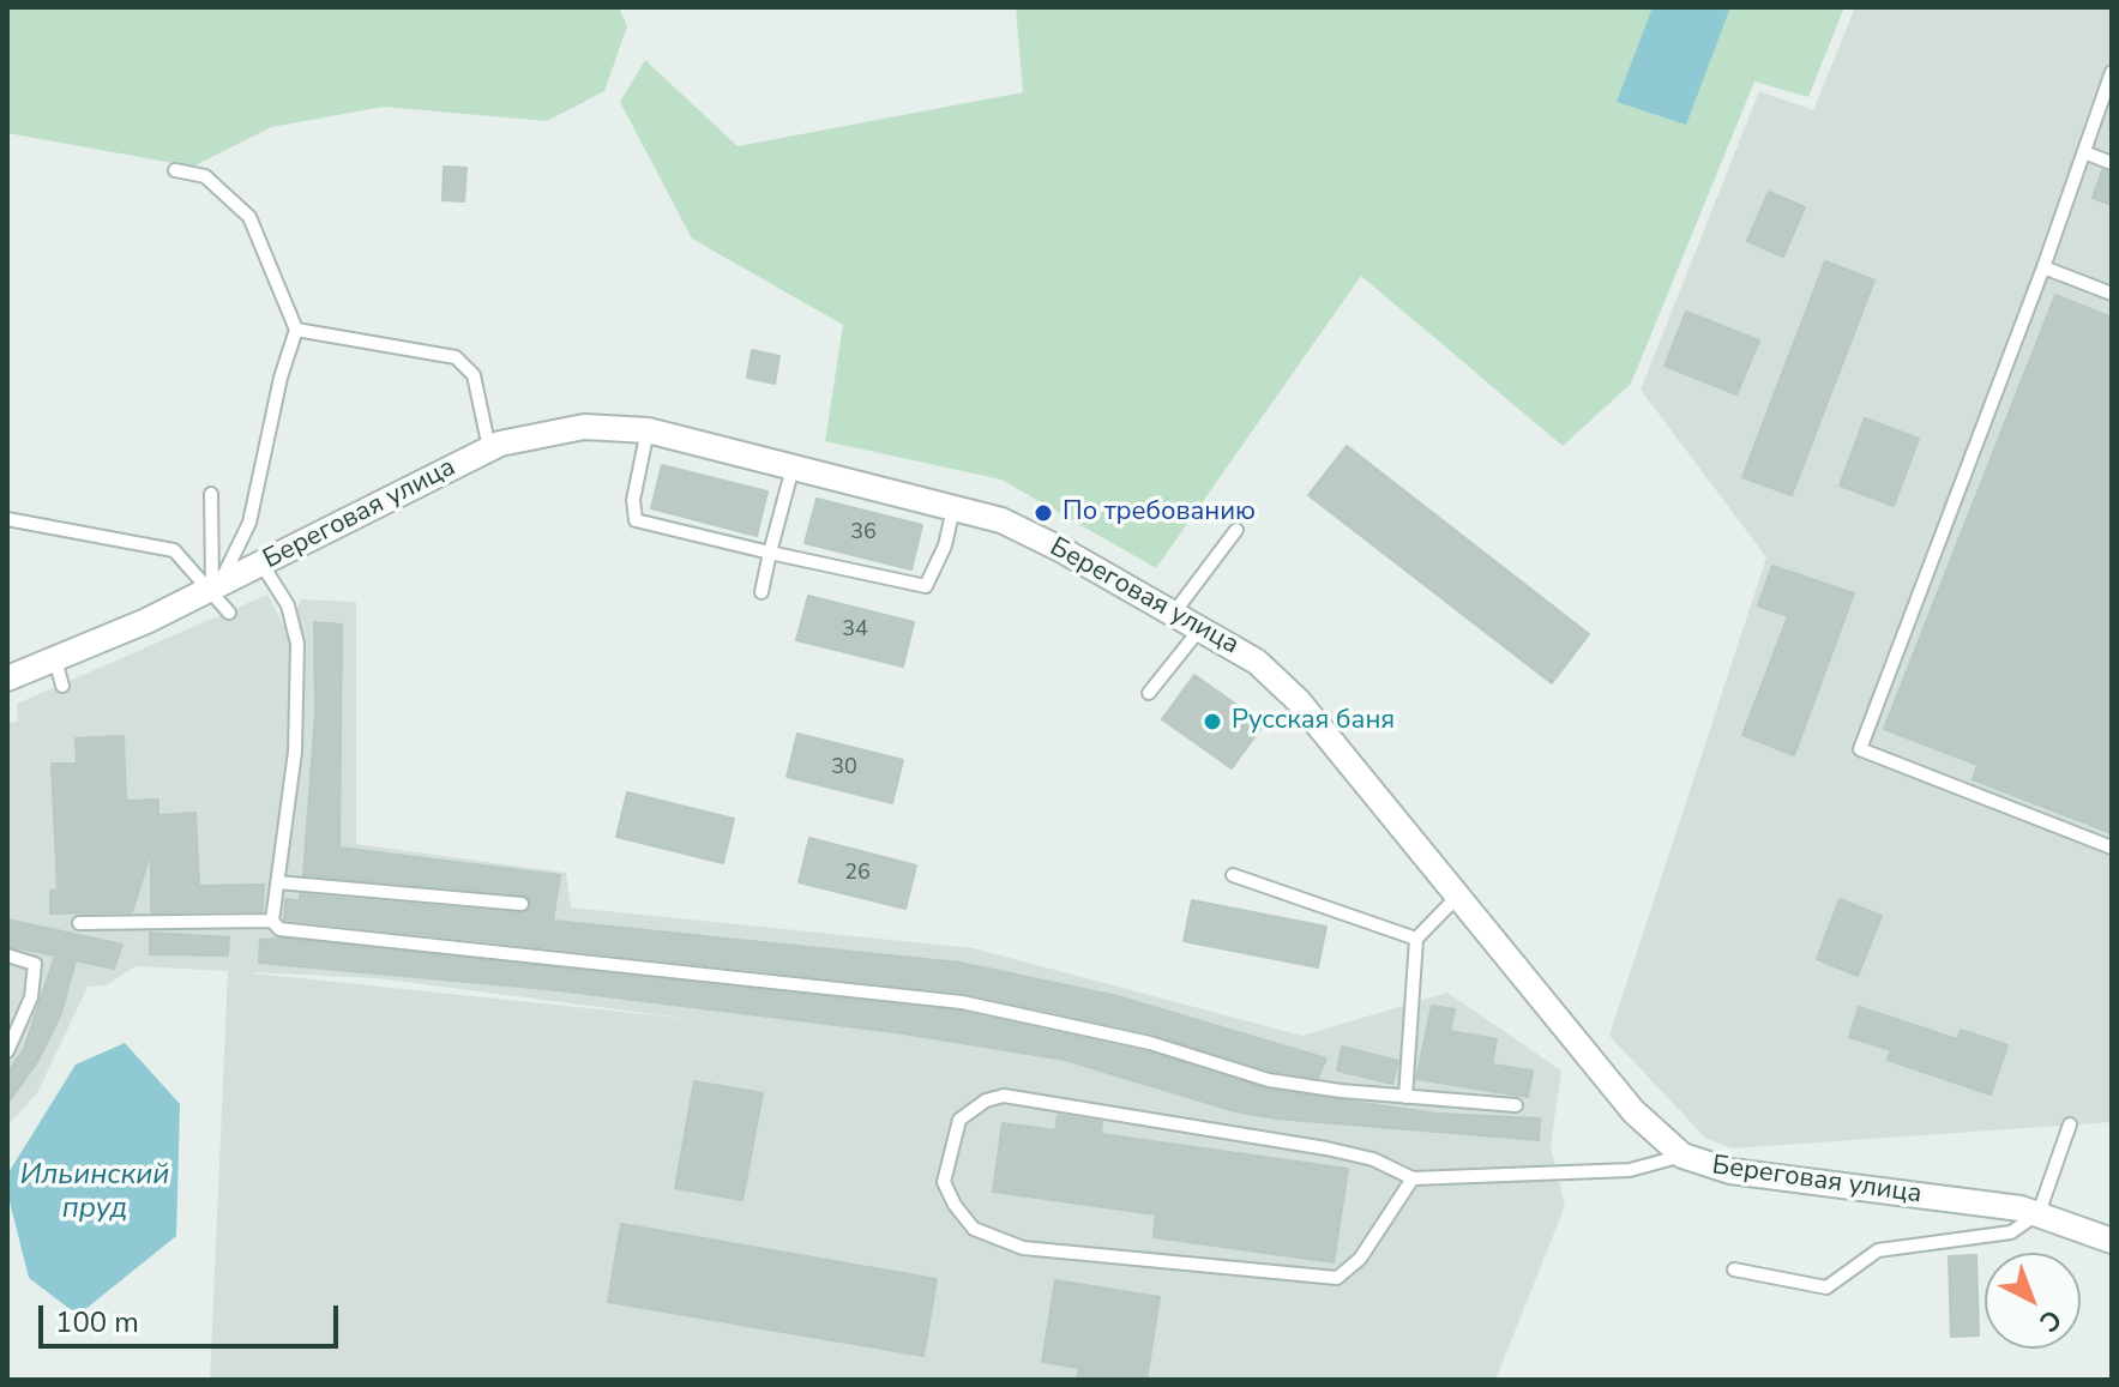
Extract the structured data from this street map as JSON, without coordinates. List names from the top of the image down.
{
  "streets": {
    "street": ["Береговая улица"]
  },
  "water": ["Ильинский пруд"],
  "places": ["По требованию", "Русская баня"],
  "house_numbers": [
    "36",
    "34",
    "30",
    "26"
  ],
  "scale_bar": "100 m",
  "north": "bottom right"
}
